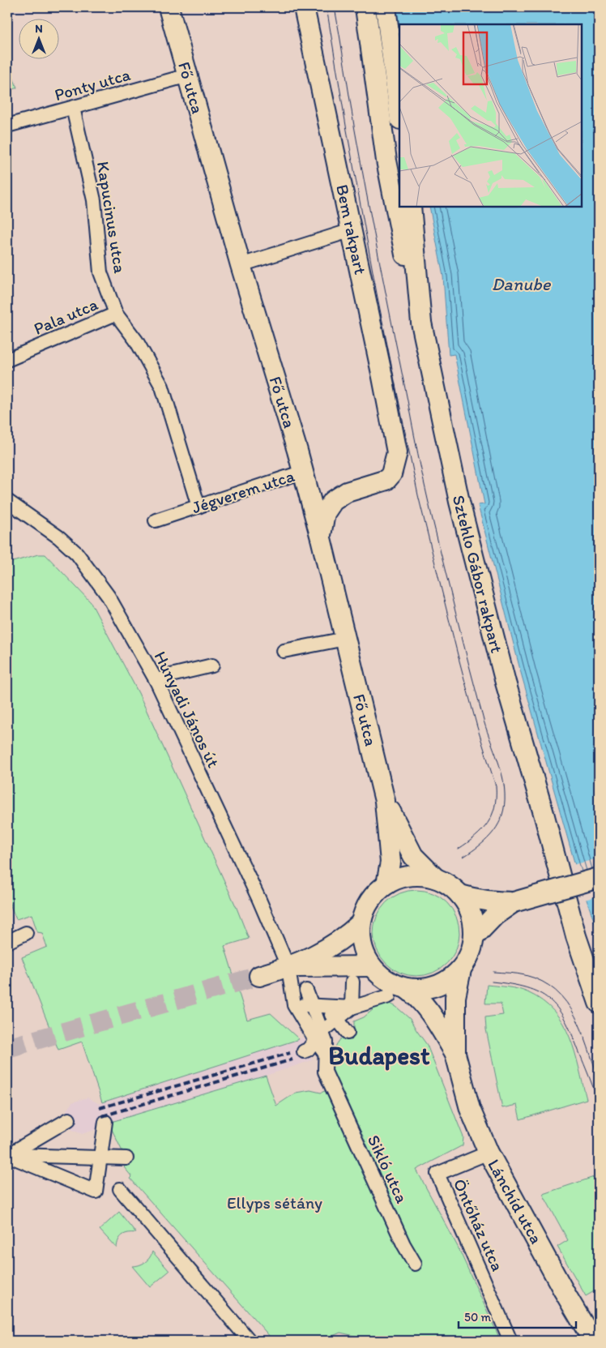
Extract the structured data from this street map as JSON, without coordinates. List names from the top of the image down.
{
  "streets": {
    "street": [
      "Ponty utca",
      "Fő utca",
      "Kapucinus utca",
      "Bem rakpart",
      "Pala utca",
      "Jégverem utca",
      "Sztehlo Gábor rakpart",
      "Hunyadi János út",
      "Sikló utca",
      "Lánchíd utca",
      "Öntőház utca"
    ]
  },
  "crossings": [
    ["Ponty utca", "Fő utca"],
    ["Ponty utca", "Kapucinus utca"],
    ["Fő utca", "Jégverem utca"],
    ["Fő utca", "Lánchíd utca"],
    ["Kapucinus utca", "Pala utca"],
    ["Kapucinus utca", "Jégverem utca"],
    ["Bem rakpart", "Jégverem utca"],
    ["Lánchíd utca", "Öntőház utca"]
  ],
  "districts": ["Budapest"],
  "water": ["Danube"],
  "parks": ["Ellyps sétány"],
  "scale_bar": "50 m",
  "north": "top"
}
